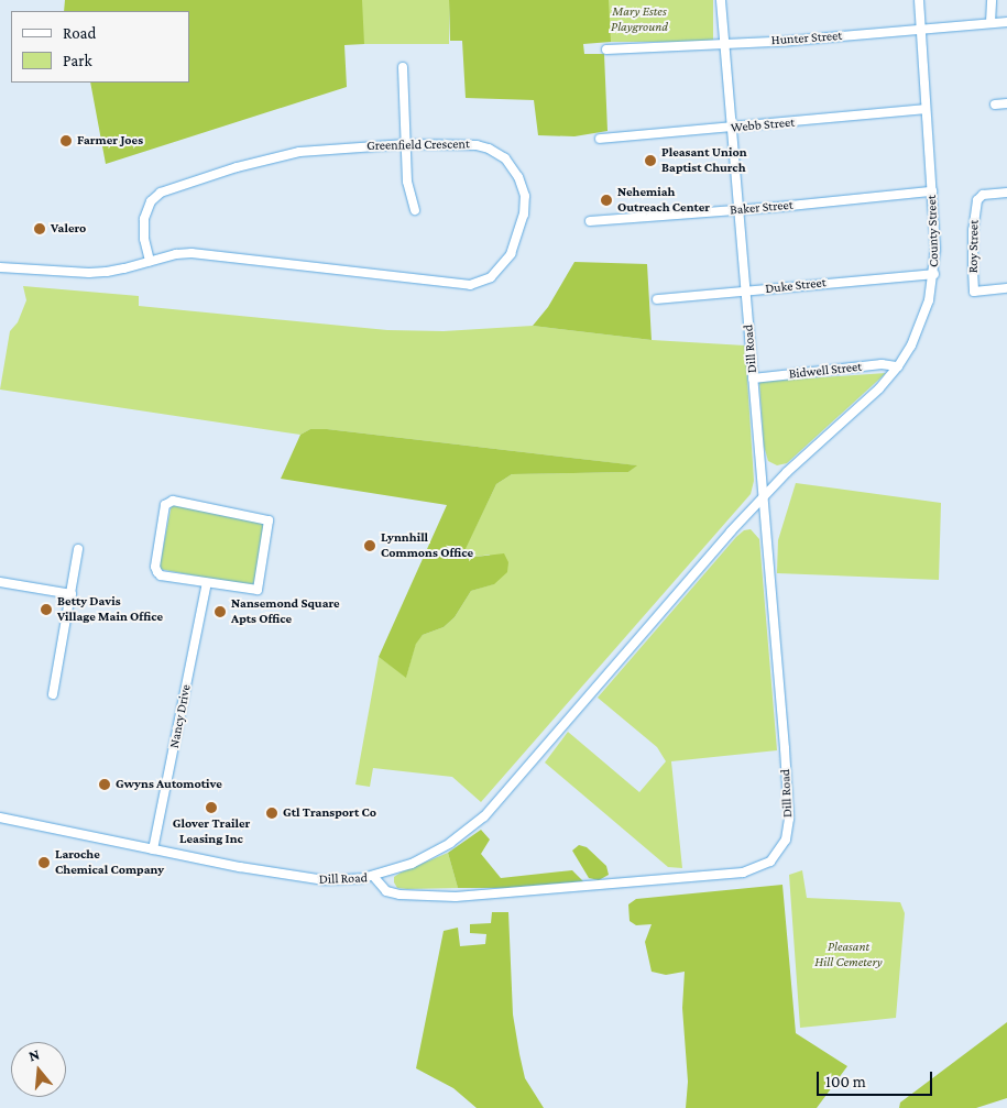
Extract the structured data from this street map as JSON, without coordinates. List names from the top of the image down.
{
  "streets": {
    "street": [
      "Hunter Street",
      "Webb Street",
      "Greenfield Crescent",
      "Baker Street",
      "County Street",
      "Roy Street",
      "Duke Street",
      "Dill Road",
      "Bidwell Street",
      "Nancy Drive"
    ]
  },
  "crossings": [
    ["Hunter Street", "County Street"],
    ["Hunter Street", "Dill Road"],
    ["Webb Street", "County Street"],
    ["Webb Street", "Dill Road"],
    ["Baker Street", "County Street"],
    ["Baker Street", "Dill Road"],
    ["County Street", "Duke Street"],
    ["County Street", "Dill Road"],
    ["County Street", "Bidwell Street"],
    ["Duke Street", "Dill Road"],
    ["Dill Road", "Bidwell Street"],
    ["Dill Road", "Nancy Drive"]
  ],
  "parks": ["Mary Estes Playground", "Pleasant Hill Cemetery"],
  "places": [
    "Farmer Joes",
    "Pleasant Union Baptist Church",
    "Nehemiah Outreach Center",
    "Valero",
    "Lynnhill Commons Office",
    "Betty Davis Village Main Office",
    "Nansemond Square Apts Office",
    "Gwyns Automotive",
    "Glover Trailer Leasing Inc",
    "Gtl Transport Co",
    "Laroche Chemical Company"
  ],
  "legend": ["Road", "Park"],
  "scale_bar": "100 m",
  "north": "top"
}
